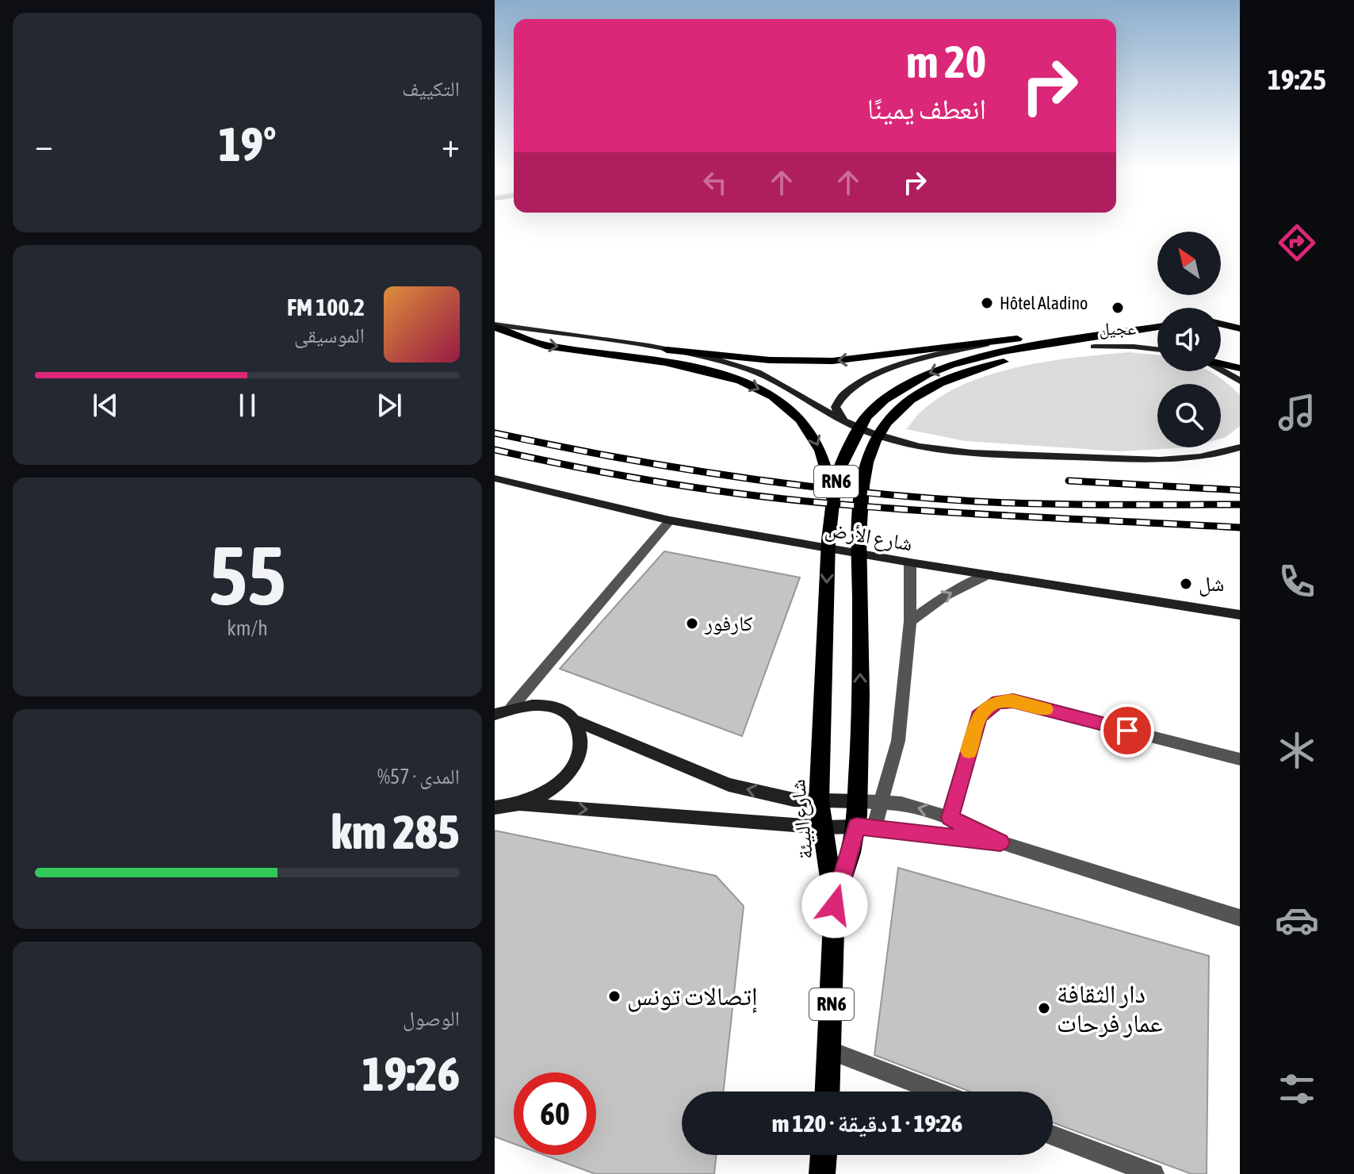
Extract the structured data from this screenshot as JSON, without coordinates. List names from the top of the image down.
{
  "streets": {
    "main road": ["RN6", "شارع الأرض", "شارع البيئة"]
  },
  "crossings": [
    ["RN6", "شارع البيئة"]
  ],
  "places": [
    "Hôtel Aladino",
    "عجيل",
    "شل",
    "كارفور",
    "إتصالات تونس",
    "دار الثقافة عمار فرحات"
  ],
  "north": "top left",
  "page": {
    "tabs": "19:25",
    "tile": [
      "التكييف",
      ["55", "km/h"],
      ["المدى · 57%", "285 km"],
      ["الوصول", "19:26"]
    ],
    "turn": ["20 m", "انعطف يمينًا"],
    "heat": ["−", "19°", "+"],
    "song": ["100.2 FM", "الموسيقى"],
    "limit": "60",
    "trip": "19:26 · 1 دقيقة · 120 m"
  }
}
